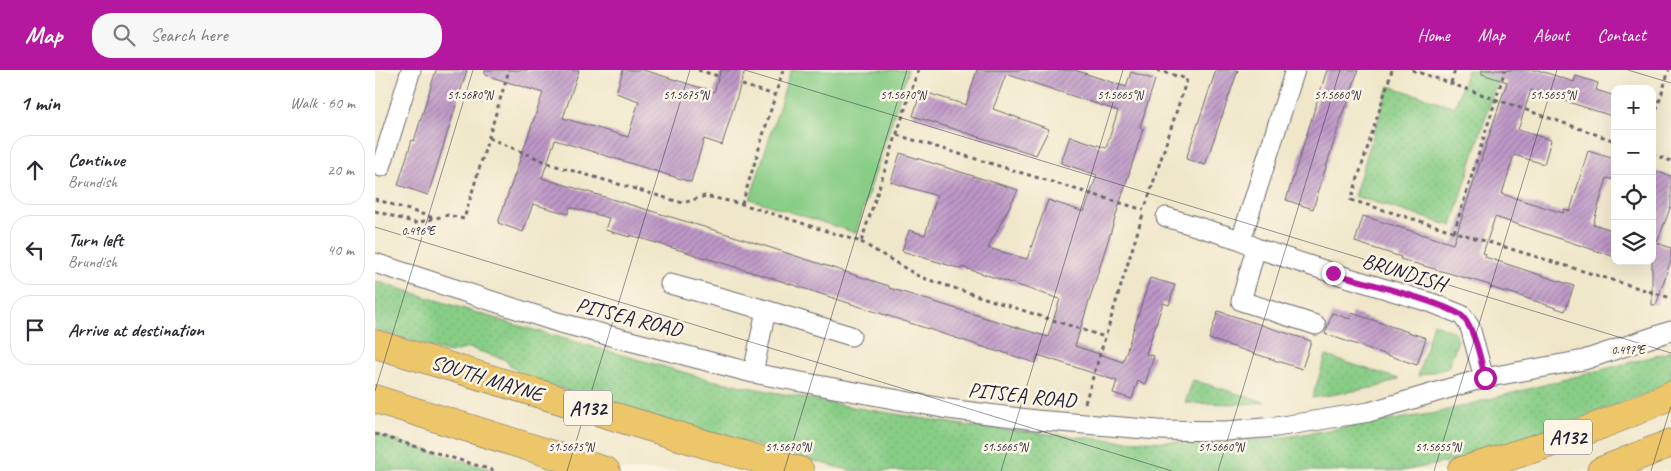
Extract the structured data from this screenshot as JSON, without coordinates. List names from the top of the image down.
{
  "streets": {
    "main road": ["SOUTH MAYNE", "A132"],
    "street": ["BRUNDISH", "PITSEA ROAD"]
  },
  "crossings": [
    ["BRUNDISH", "PITSEA ROAD"]
  ],
  "page": {
    "header": "Map",
    "search": "Search here",
    "nav": [
      "Home",
      "Map",
      "About",
      "Contact"
    ],
    "heading": ["1 min", "Walk · 60 m"],
    "map_buttons": ["+", "−"],
    "list": [
      ["Continue", "Brundish", "20 m"],
      ["Turn left", "Brundish", "40 m"],
      "Arrive at destination"
    ]
  },
  "coordinates": [
    "51.5680°N",
    "51.5675°N",
    "51.5670°N",
    "51.5665°N",
    "51.5660°N",
    "51.5655°N",
    "0.496°E",
    "0.497°E"
  ]
}
